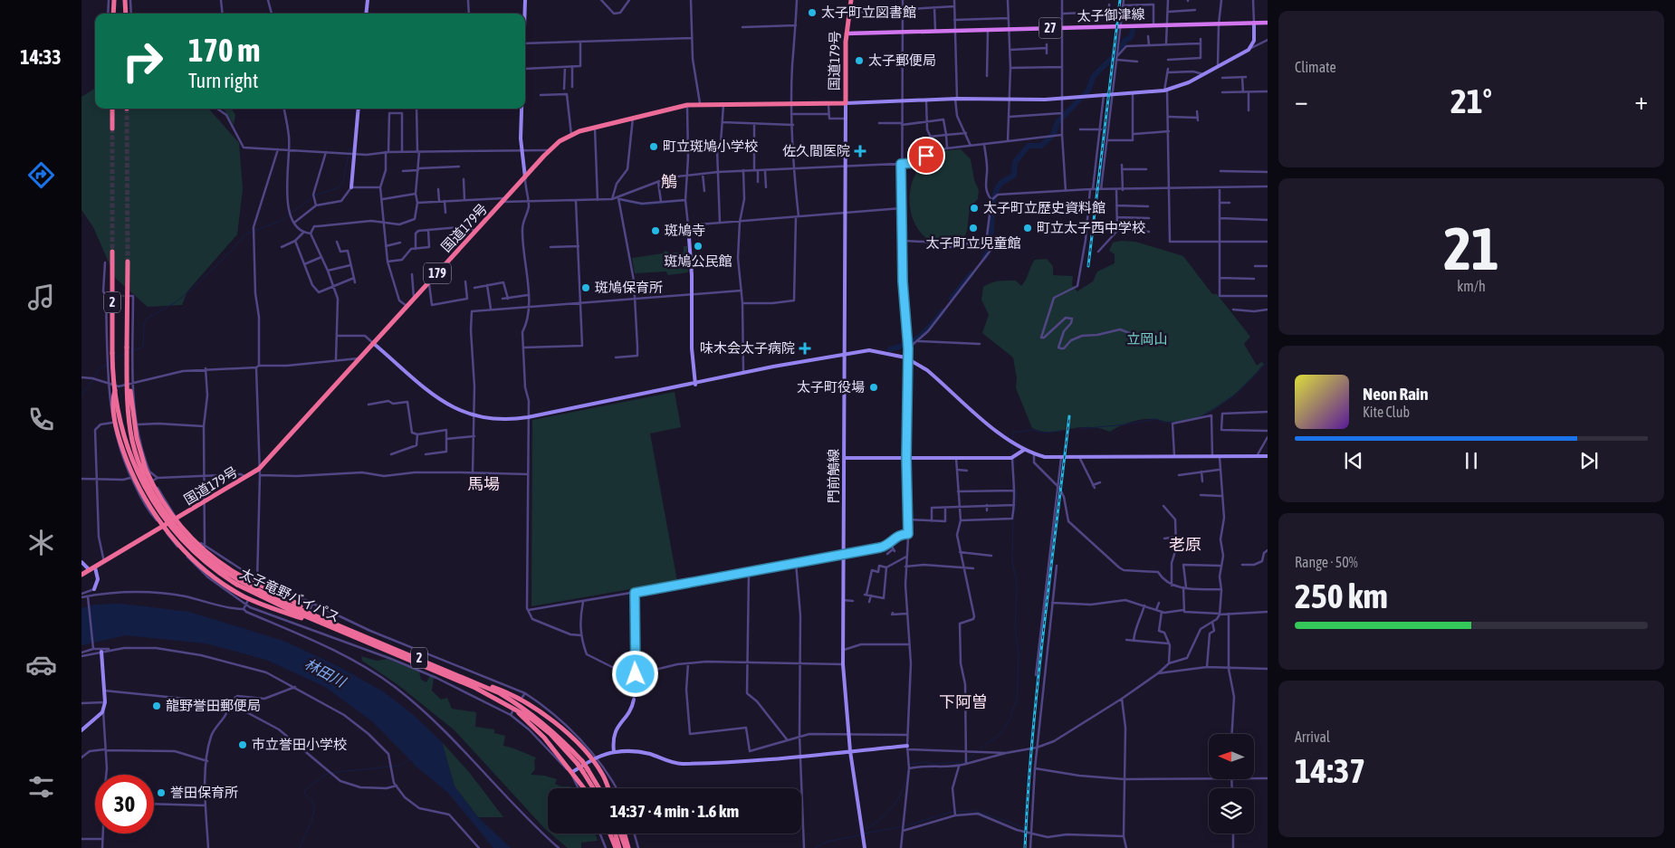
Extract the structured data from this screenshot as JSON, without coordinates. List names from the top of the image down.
{
  "streets": {
    "highway": [
      "国道179号",
      "179",
      "2",
      "太子竜野バイパス"
    ],
    "main road": ["太子御津線", "27"],
    "street": ["門前鵤線"]
  },
  "crossings": [
    ["太子御津線", "国道179号"],
    ["国道179号", "門前鵤線"]
  ],
  "districts": [
    "鵤",
    "馬場",
    "老原",
    "下阿曽"
  ],
  "water": ["林田川"],
  "parks": ["立岡山"],
  "places": {
    "other": [
      "太子町立図書館",
      "太子郵便局",
      "町立斑鳩小学校",
      "太子町立歴史資料館",
      "太子町立児童館",
      "町立太子西中学校",
      "斑鳩寺",
      "斑鳩公民館",
      "斑鳩保育所",
      "太子町役場",
      "龍野誉田郵便局",
      "市立誉田小学校",
      "誉田保育所"
    ],
    "health": ["佐久間医院", "味木会太子病院"]
  },
  "north": "left",
  "page": {
    "tabs": "14:33",
    "tile": [
      "Climate",
      ["21", "km/h"],
      ["Range · 50%", "250 km"],
      ["Arrival", "14:37"]
    ],
    "turn": ["170 m", "Turn right"],
    "heat": ["−", "21°", "+"],
    "song": ["Neon Rain", "Kite Club"],
    "limit": "30",
    "trip": "14:37 · 4 min · 1.6 km"
  }
}
